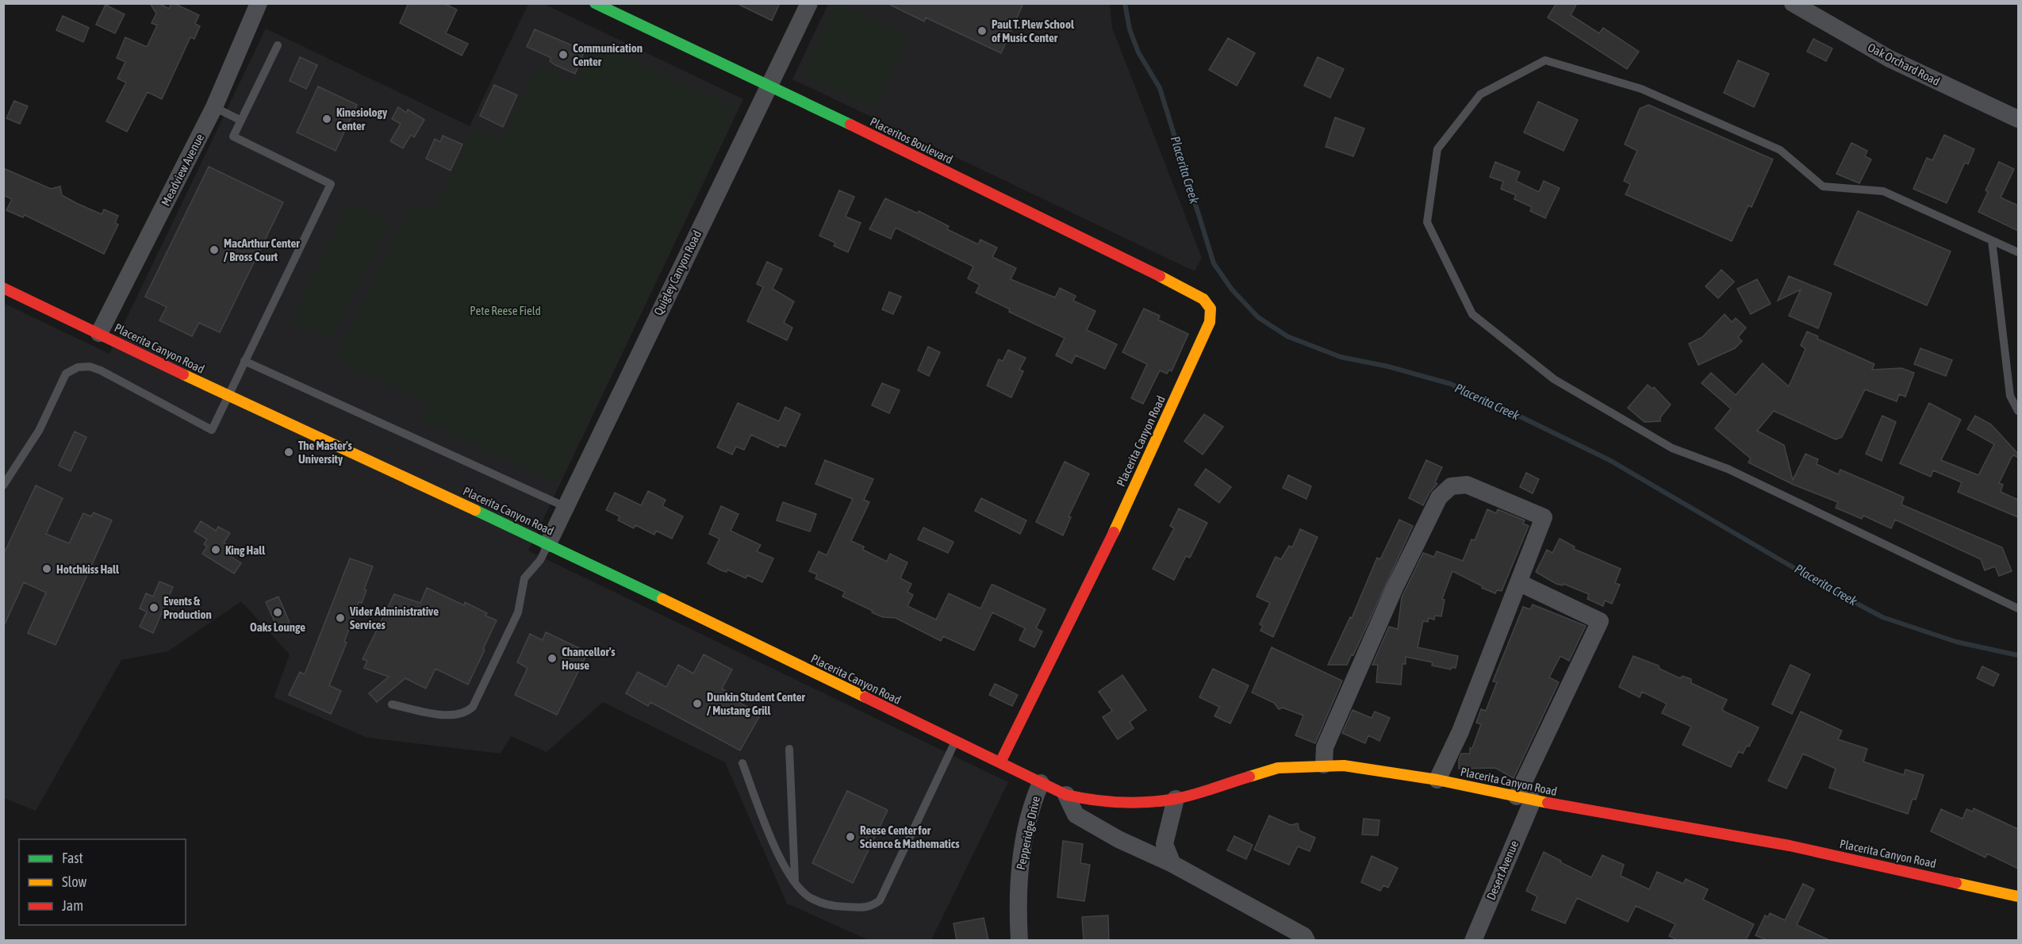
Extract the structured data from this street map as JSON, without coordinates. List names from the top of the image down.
{
  "streets": {
    "street": [
      "Oak Orchard Road",
      "Placeritos Boulevard",
      "Meadview Avenue",
      "Quigley Canyon Road",
      "Placerita Canyon Road",
      "Pepperidge Drive",
      "Desert Avenue"
    ]
  },
  "crossings": [
    ["Placeritos Boulevard", "Quigley Canyon Road"],
    ["Placeritos Boulevard", "Placerita Canyon Road"],
    ["Meadview Avenue", "Placerita Canyon Road"],
    ["Quigley Canyon Road", "Placerita Canyon Road"],
    ["Placerita Canyon Road", "Pepperidge Drive"],
    ["Placerita Canyon Road", "Desert Avenue"]
  ],
  "water": ["Placerita Creek"],
  "parks": ["Pete Reese Field"],
  "places": [
    "Paul T. Plew School of Music Center",
    "Communication Center",
    "Kinesiology Center",
    "MacArthur Center / Bross Court",
    "The Master's University",
    "King Hall",
    "Hotchkiss Hall",
    "Events & Production",
    "Oaks Lounge",
    "Vider Administrative Services",
    "Chancellor's House",
    "Dunkin Student Center / Mustang Grill",
    "Reese Center for Science & Mathematics"
  ],
  "legend": ["Fast", "Slow", "Jam"]
}
